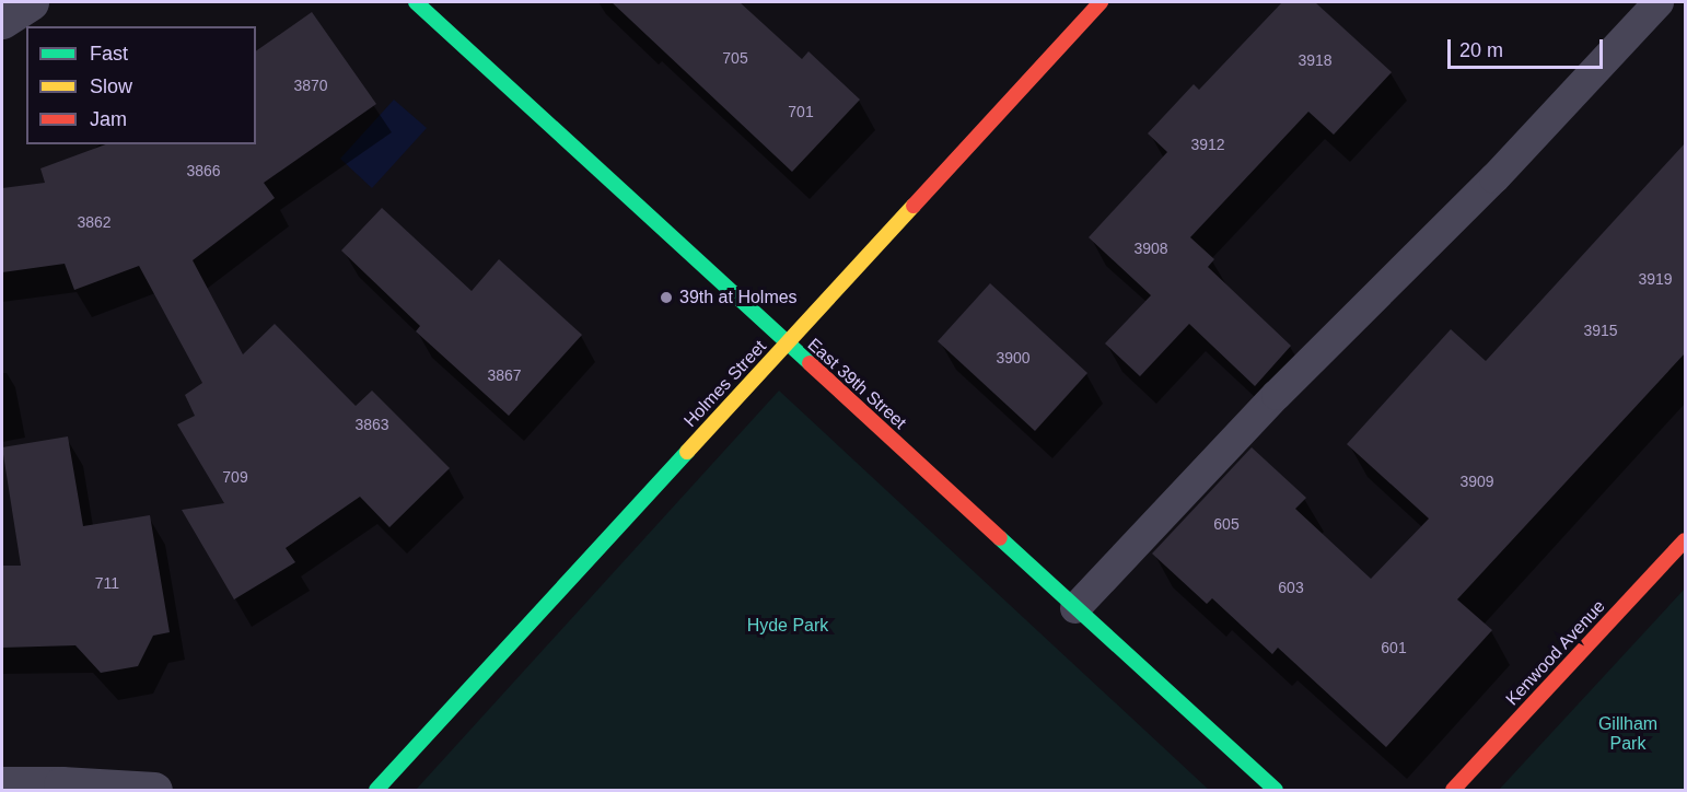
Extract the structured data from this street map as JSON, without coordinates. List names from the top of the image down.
{
  "streets": {
    "street": ["Holmes Street", "East 39th Street", "Kenwood Avenue"]
  },
  "crossings": [
    ["Holmes Street", "East 39th Street"]
  ],
  "parks": ["Hyde Park", "Gillham Park"],
  "places": ["39th at Holmes"],
  "house_numbers": [
    "705",
    "3918",
    "3870",
    "701",
    "3912",
    "3866",
    "3862",
    "3908",
    "3919",
    "3915",
    "3900",
    "3867",
    "3863",
    "709",
    "3909",
    "605",
    "711",
    "603",
    "601"
  ],
  "legend": ["Fast", "Slow", "Jam"],
  "scale_bar": "20 m"
}
